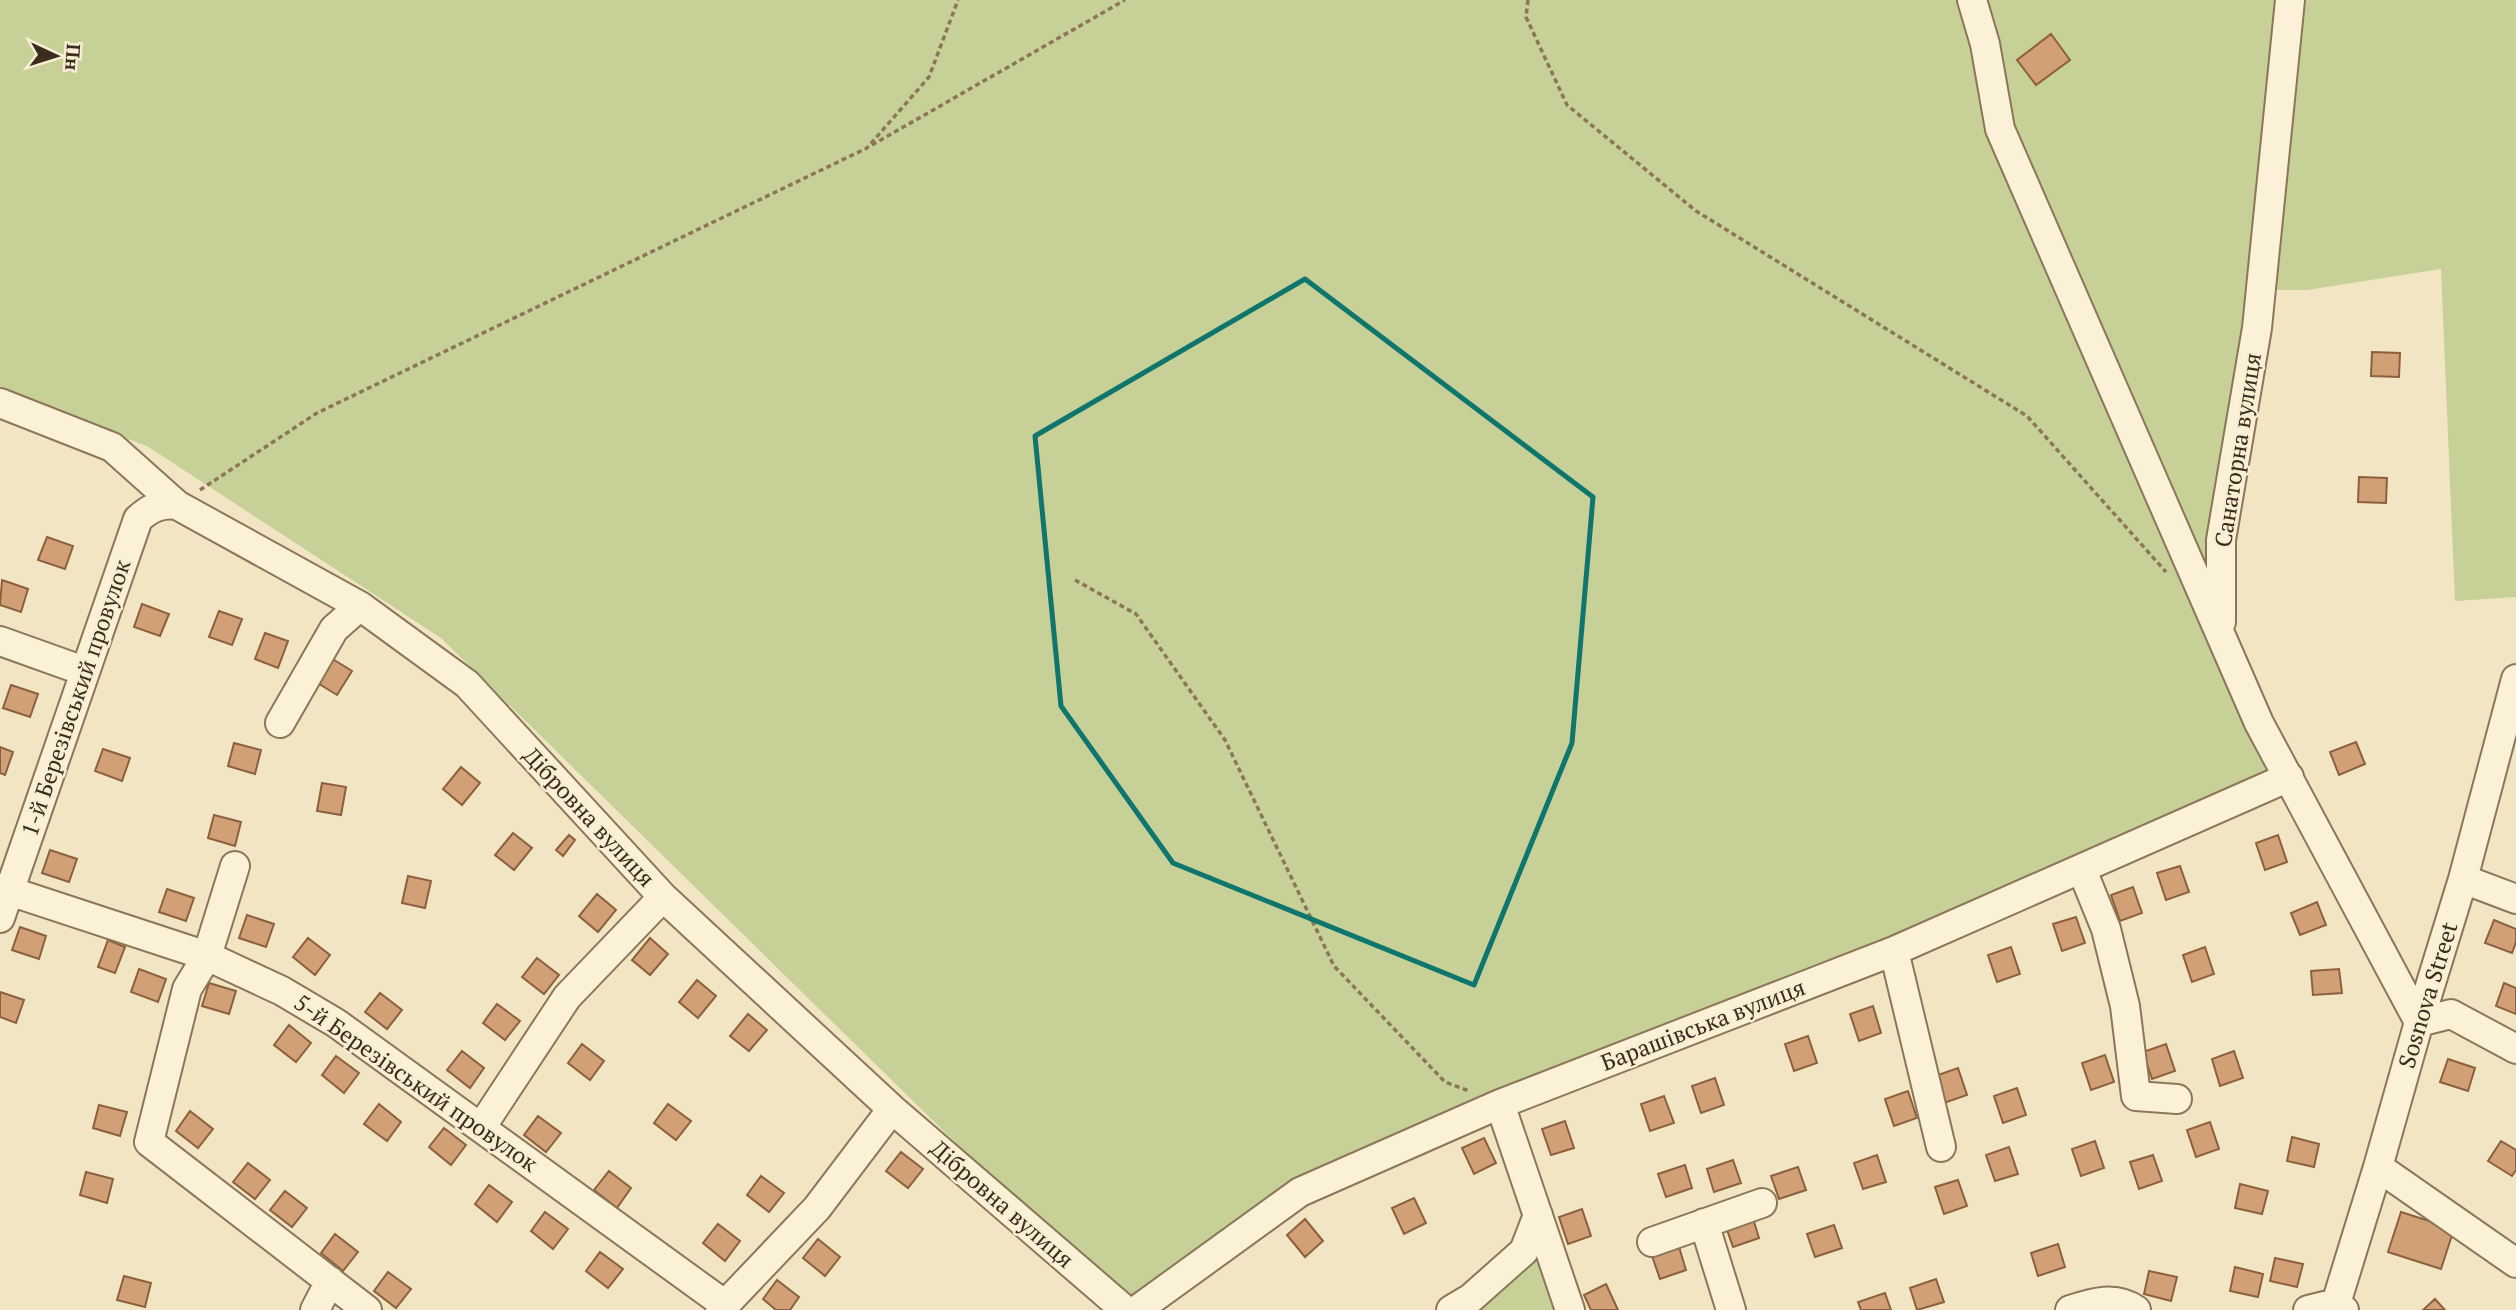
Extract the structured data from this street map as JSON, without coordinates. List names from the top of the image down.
{
  "streets": {
    "street": [
      "Санаторна вулиця",
      "1-й Березівський провулок",
      "Дібровна вулиця",
      "Sosnova Street",
      "Барашівська вулиця",
      "5-й Березівський провулок"
    ]
  },
  "crossings": [
    ["Санаторна вулиця", "Sosnova Street"],
    ["Санаторна вулиця", "Барашівська вулиця"],
    ["1-й Березівський провулок", "Дібровна вулиця"],
    ["1-й Березівський провулок", "5-й Березівський провулок"]
  ],
  "north": "right"
}
